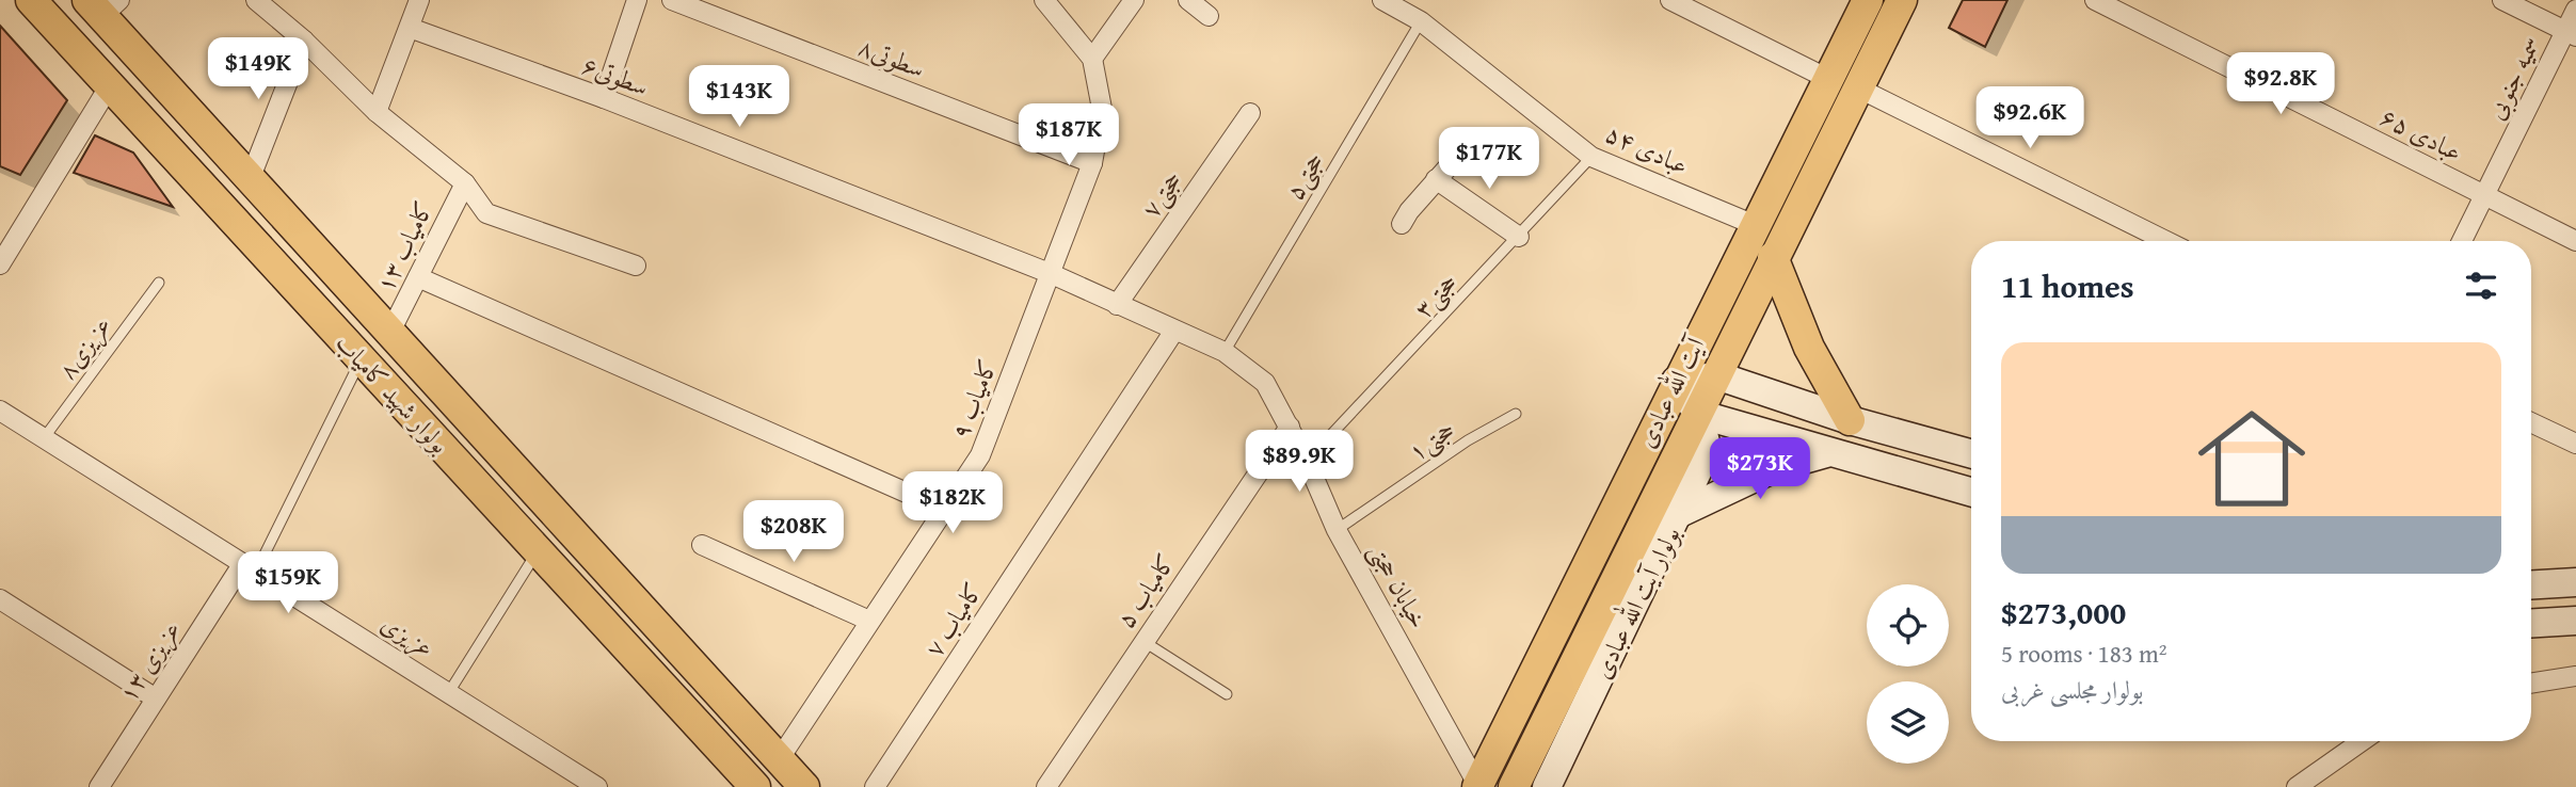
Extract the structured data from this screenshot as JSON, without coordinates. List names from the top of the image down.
{
  "streets": {
    "main road": ["آیت الله عبادی", "بولوار شهید کامیاب", "بولوار آیت الله عبادی"],
    "street": [
      "سطوتی۸",
      "سطوتی۶",
      "سمیه جنوبی",
      "عبادی ۶۵",
      "عبادی ۵۴",
      "حجتی۷",
      "کامیاب ۱۳",
      "کامیاب ۹",
      "خیابان حجتی",
      "کامیاب ۵",
      "کامیاب ۷",
      "عزیزی",
      "عزیزی ۱۳"
    ],
    "lane": [
      "حجتی۵",
      "حجتی۳",
      "عزیزی۸",
      "حجتی۱"
    ]
  },
  "crossings": [
    ["سطوتی۸", "کامیاب ۹"],
    ["سطوتی۶", "کامیاب ۹"],
    ["سطوتی۶", "خیابان حجتی"],
    ["سمیه جنوبی", "عبادی ۶۵"],
    ["عبادی ۵۴", "حجتی۵"],
    ["عبادی ۵۴", "حجتی۳"],
    ["عبادی ۵۴", "آیت الله عبادی"],
    ["حجتی۵", "خیابان حجتی"],
    ["حجتی۷", "خیابان حجتی"],
    ["کامیاب ۱۳", "بولوار شهید کامیاب"],
    ["حجتی۳", "خیابان حجتی"],
    ["عزیزی۸", "عزیزی"],
    ["آیت الله عبادی", "خیابان حجتی"],
    ["آیت الله عبادی", "بولوار آیت الله عبادی"],
    ["بولوار شهید کامیاب", "کامیاب ۹"],
    ["کامیاب ۹", "خیابان حجتی"],
    ["حجتی۱", "خیابان حجتی"],
    ["خیابان حجتی", "کامیاب ۵"],
    ["خیابان حجتی", "کامیاب ۷"],
    ["عزیزی", "عزیزی ۱۳"]
  ],
  "page": {
    "price": [
      "$149K",
      "$92.8K",
      "$143K",
      "$92.6K",
      "$187K",
      "$177K",
      "$89.9K",
      "$273K",
      "$182K",
      "$208K",
      "$159K"
    ],
    "heading": "11 homes",
    "list": [
      {
        "name": "$273,000",
        "note": "5 rooms · 183 m² · بولوار مجلسی غربی"
      }
    ]
  }
}
